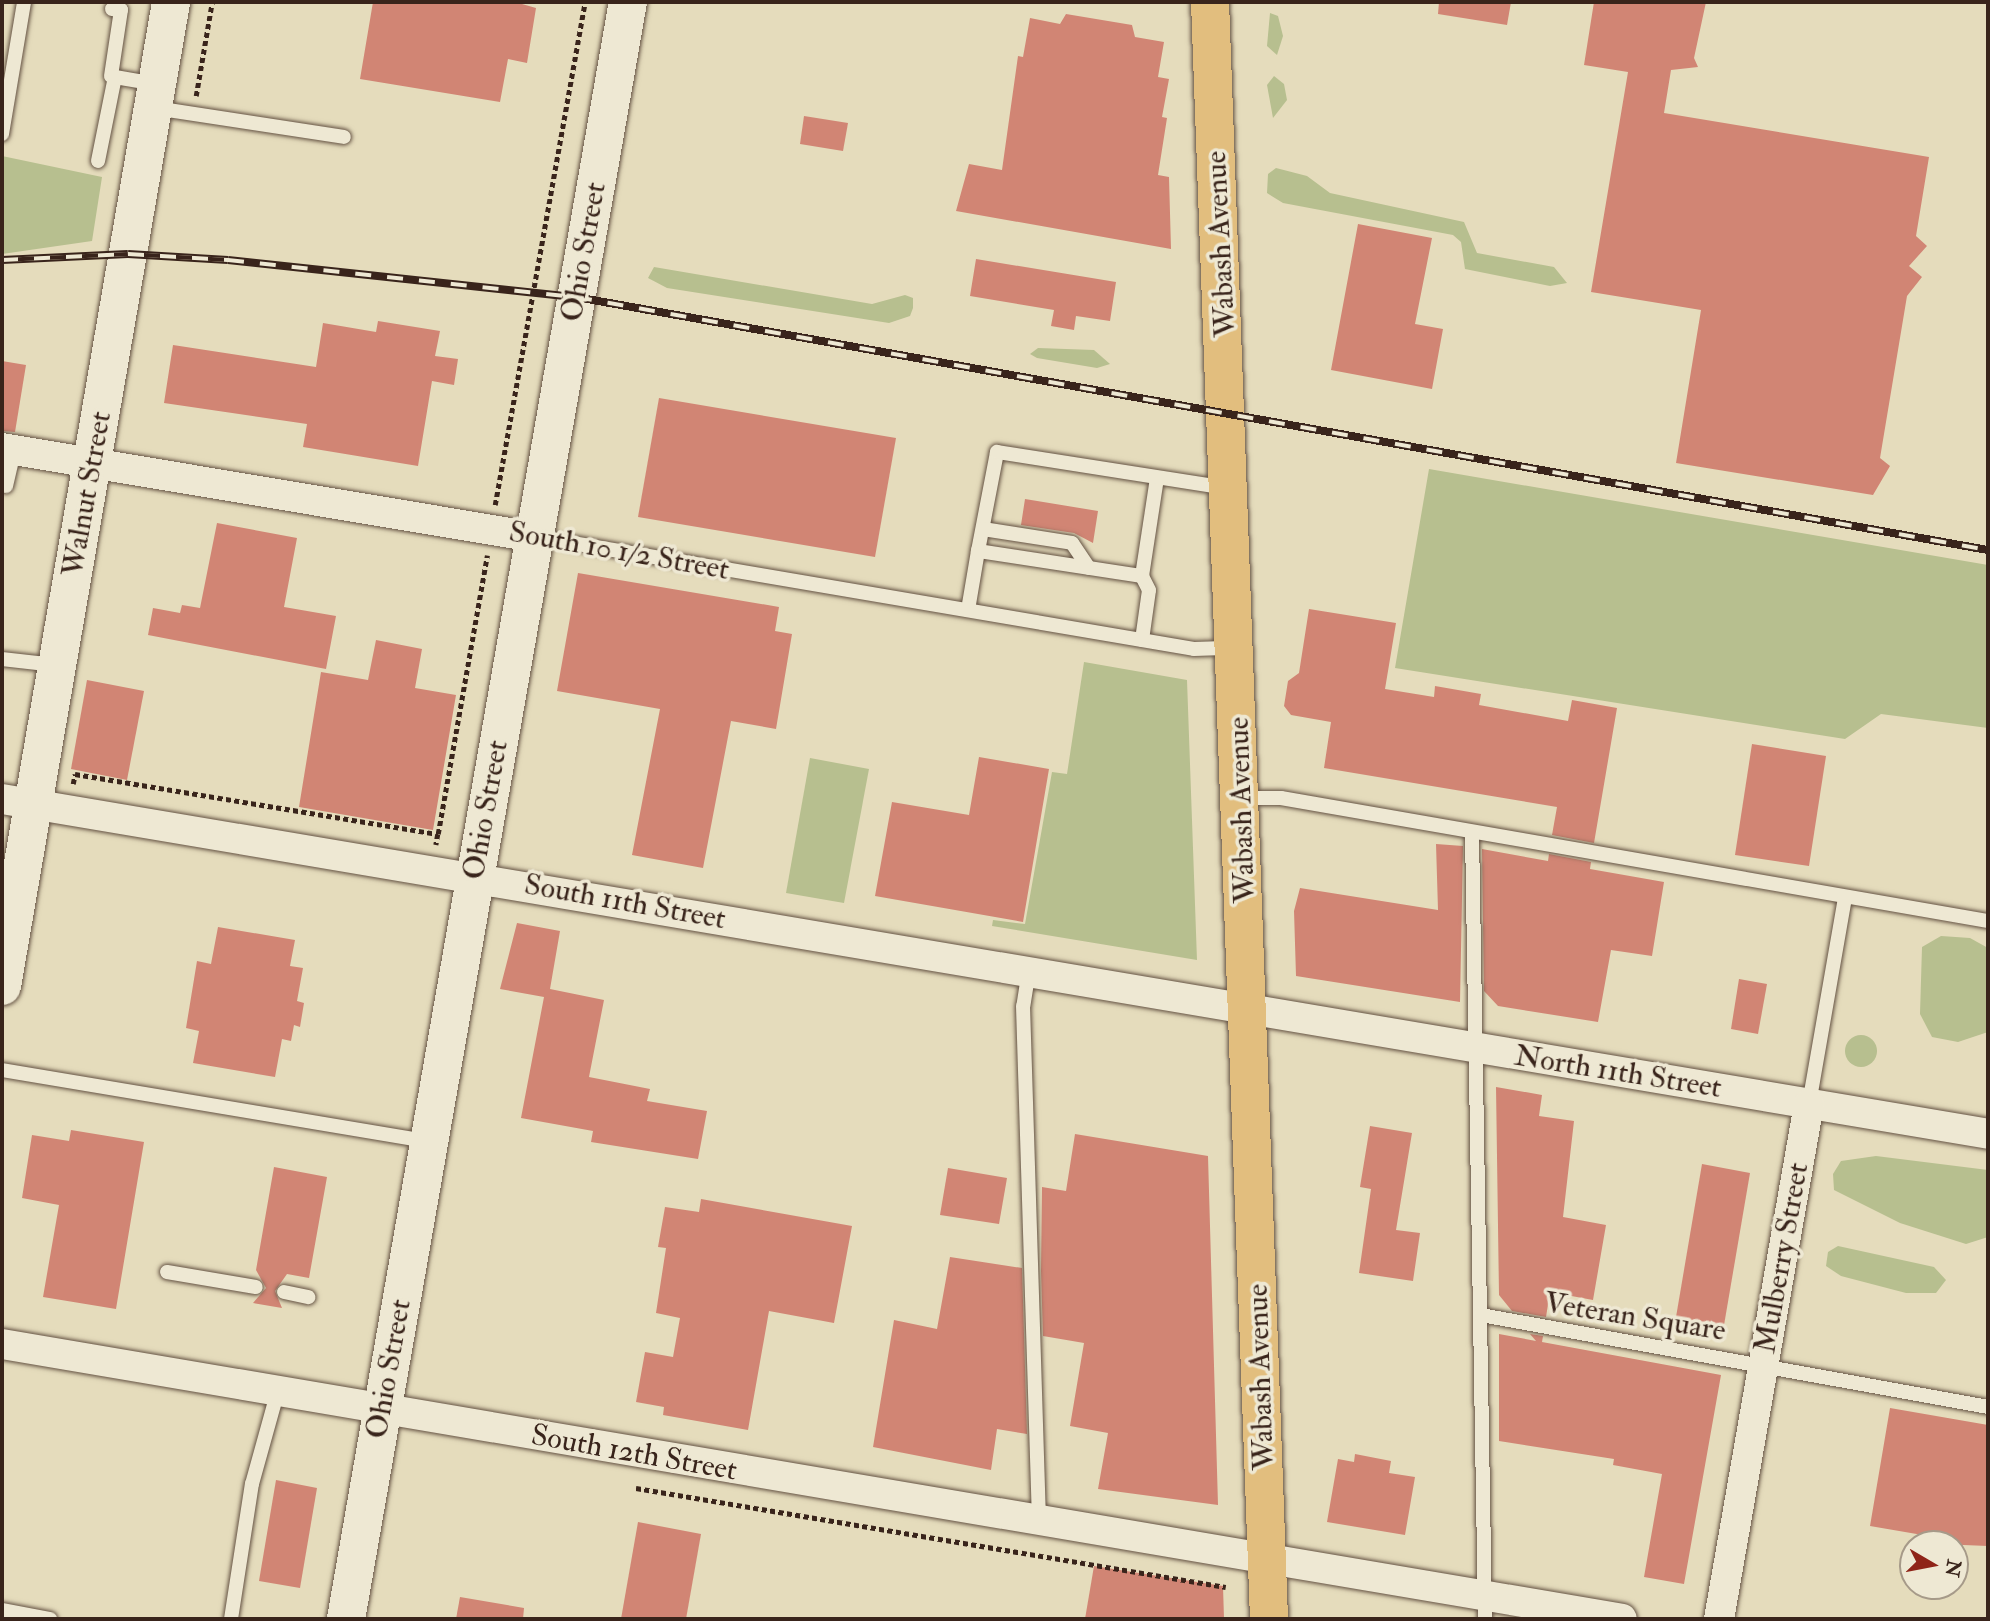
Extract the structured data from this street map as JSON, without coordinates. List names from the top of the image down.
{
  "streets": {
    "main road": ["Wabash Avenue"],
    "street": [
      "Ohio Street",
      "Walnut Street",
      "South 10 1/2 Street",
      "South 11th Street",
      "North 11th Street",
      "Mulberry Street",
      "South 12th Street"
    ],
    "lane": ["Veteran Square"]
  },
  "crossings": [
    ["Wabash Avenue", "South 10 1/2 Street"],
    ["Wabash Avenue", "South 11th Street"],
    ["Wabash Avenue", "North 11th Street"],
    ["Wabash Avenue", "South 12th Street"],
    ["Ohio Street", "South 10 1/2 Street"],
    ["Ohio Street", "South 11th Street"],
    ["Ohio Street", "South 12th Street"],
    ["Walnut Street", "South 10 1/2 Street"],
    ["Walnut Street", "South 11th Street"],
    ["South 11th Street", "North 11th Street"],
    ["North 11th Street", "Mulberry Street"],
    ["Mulberry Street", "Veteran Square"]
  ],
  "north": "right"
}
